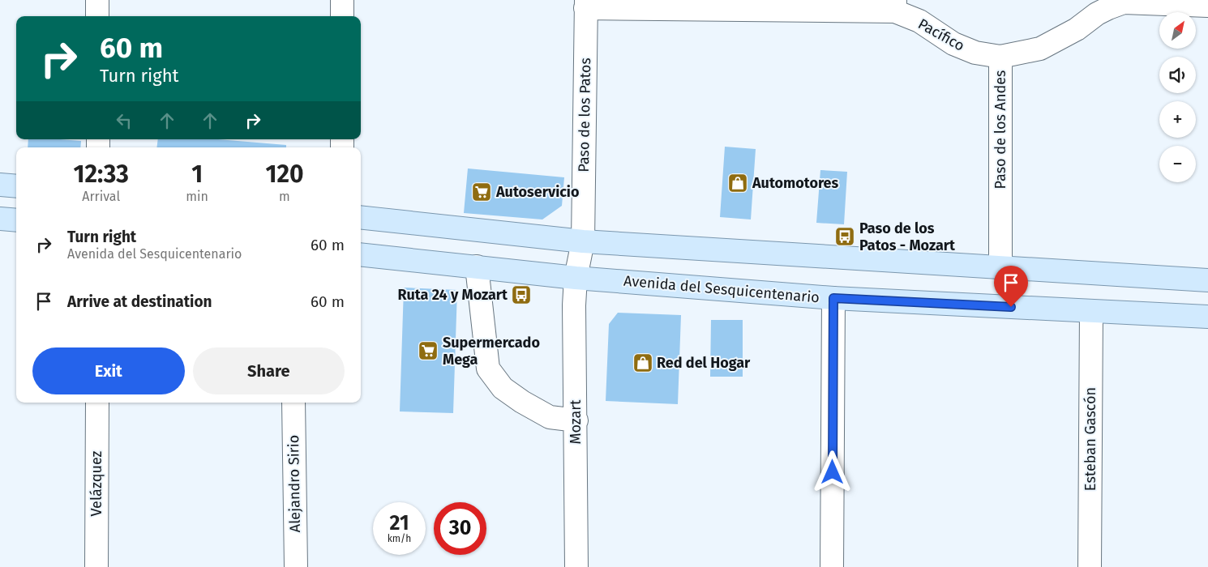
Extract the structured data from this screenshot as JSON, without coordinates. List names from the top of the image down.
{
  "streets": {
    "main road": ["Avenida del Sesquicentenario"],
    "street": [
      "Pacífico",
      "Paso de los Patos",
      "Paso de los Andes",
      "Mozart",
      "Esteban Gascón",
      "Velázquez",
      "Alejandro Sirio"
    ]
  },
  "crossings": [
    ["Pacífico", "Paso de los Andes"],
    ["Paso de los Patos", "Avenida del Sesquicentenario"],
    ["Paso de los Patos", "Mozart"],
    ["Avenida del Sesquicentenario", "Mozart"],
    ["Avenida del Sesquicentenario", "Esteban Gascón"]
  ],
  "places": {
    "shop": ["Automotores", "Red del Hogar"],
    "supermarket": ["Autoservicio", "Supermercado Mega"],
    "bus stop": ["Paso de los Patos - Mozart", "Ruta 24 y Mozart"]
  },
  "north": "top right",
  "page": {
    "map_buttons": ["+", "−"],
    "turn": ["60 m", "Turn right"],
    "eta": [
      "12:33",
      "Arrival",
      "1",
      "min",
      "120",
      "m"
    ],
    "list": [
      {
        "name": "Turn right",
        "note": "Avenida del Sesquicentenario",
        "value": "60 m"
      },
      {
        "name": "Arrive at destination",
        "value": "60 m"
      }
    ],
    "buttons": ["Exit", "Share"],
    "speed": "21 km/h",
    "limit": "30"
  }
}
